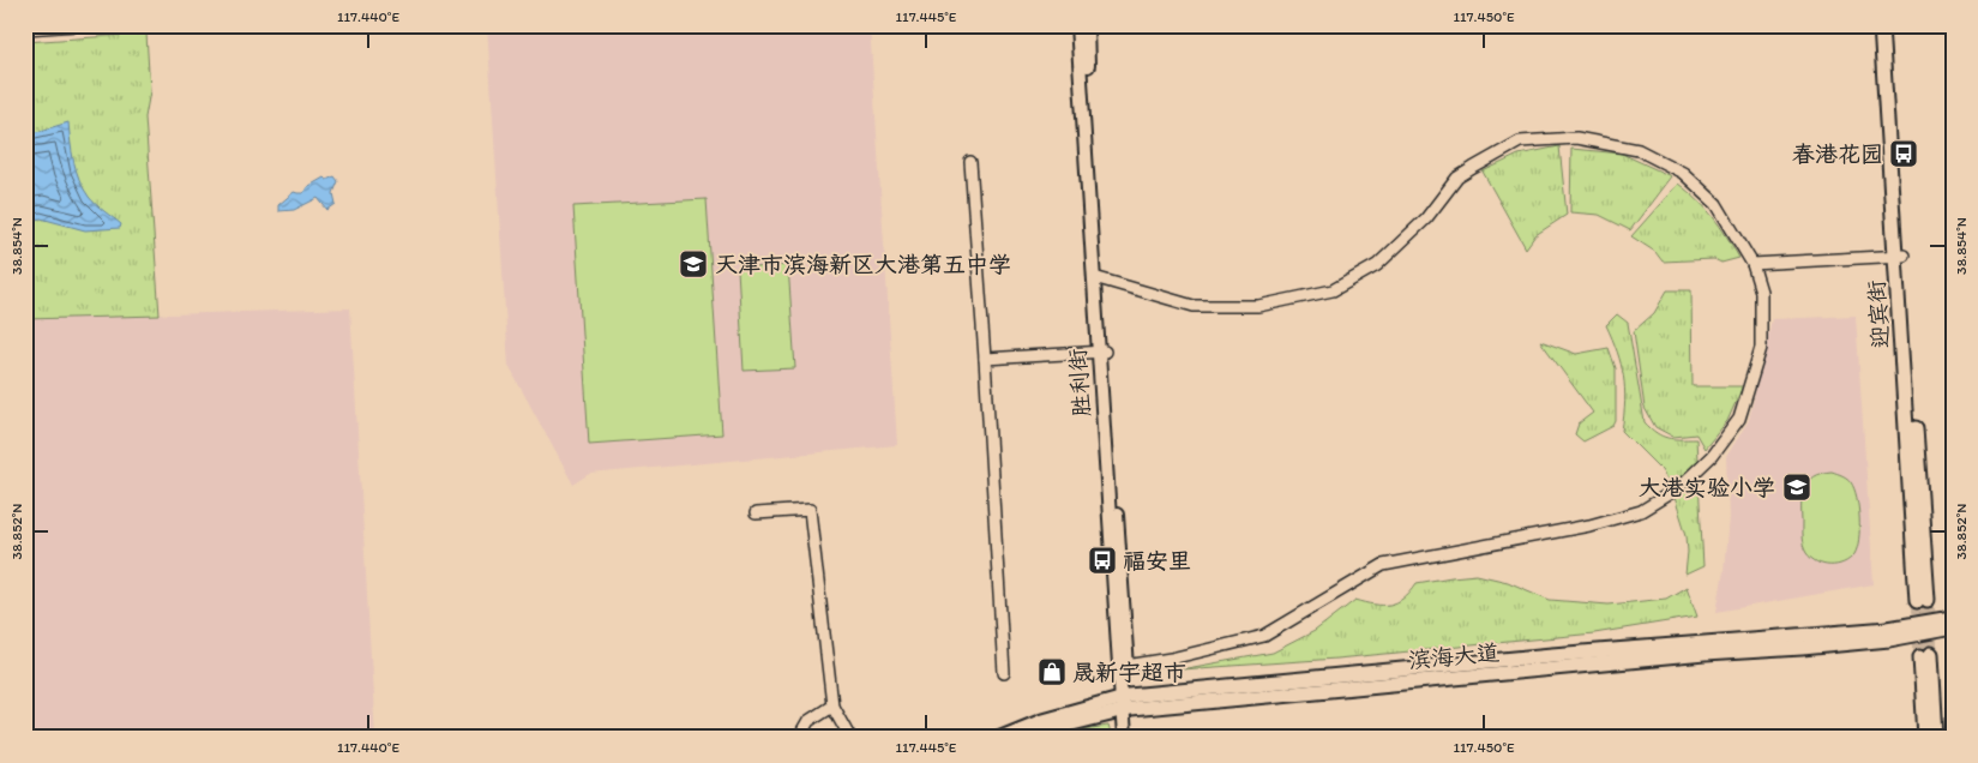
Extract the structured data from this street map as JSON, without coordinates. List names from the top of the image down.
{
  "streets": {
    "main road": ["迎宾街", "滨海大道"],
    "street": ["胜利街"]
  },
  "crossings": [
    ["胜利街", "滨海大道"]
  ],
  "places": {
    "bus stop": ["春港花园", "福安里"],
    "school or university": ["天津市滨海新区大港第五中学", "大港实验小学"],
    "shop": ["晟新宇超市"]
  },
  "coordinates": [
    "117.440°E",
    "117.445°E",
    "117.450°E",
    "38.854°N",
    "38.852°N"
  ]
}
